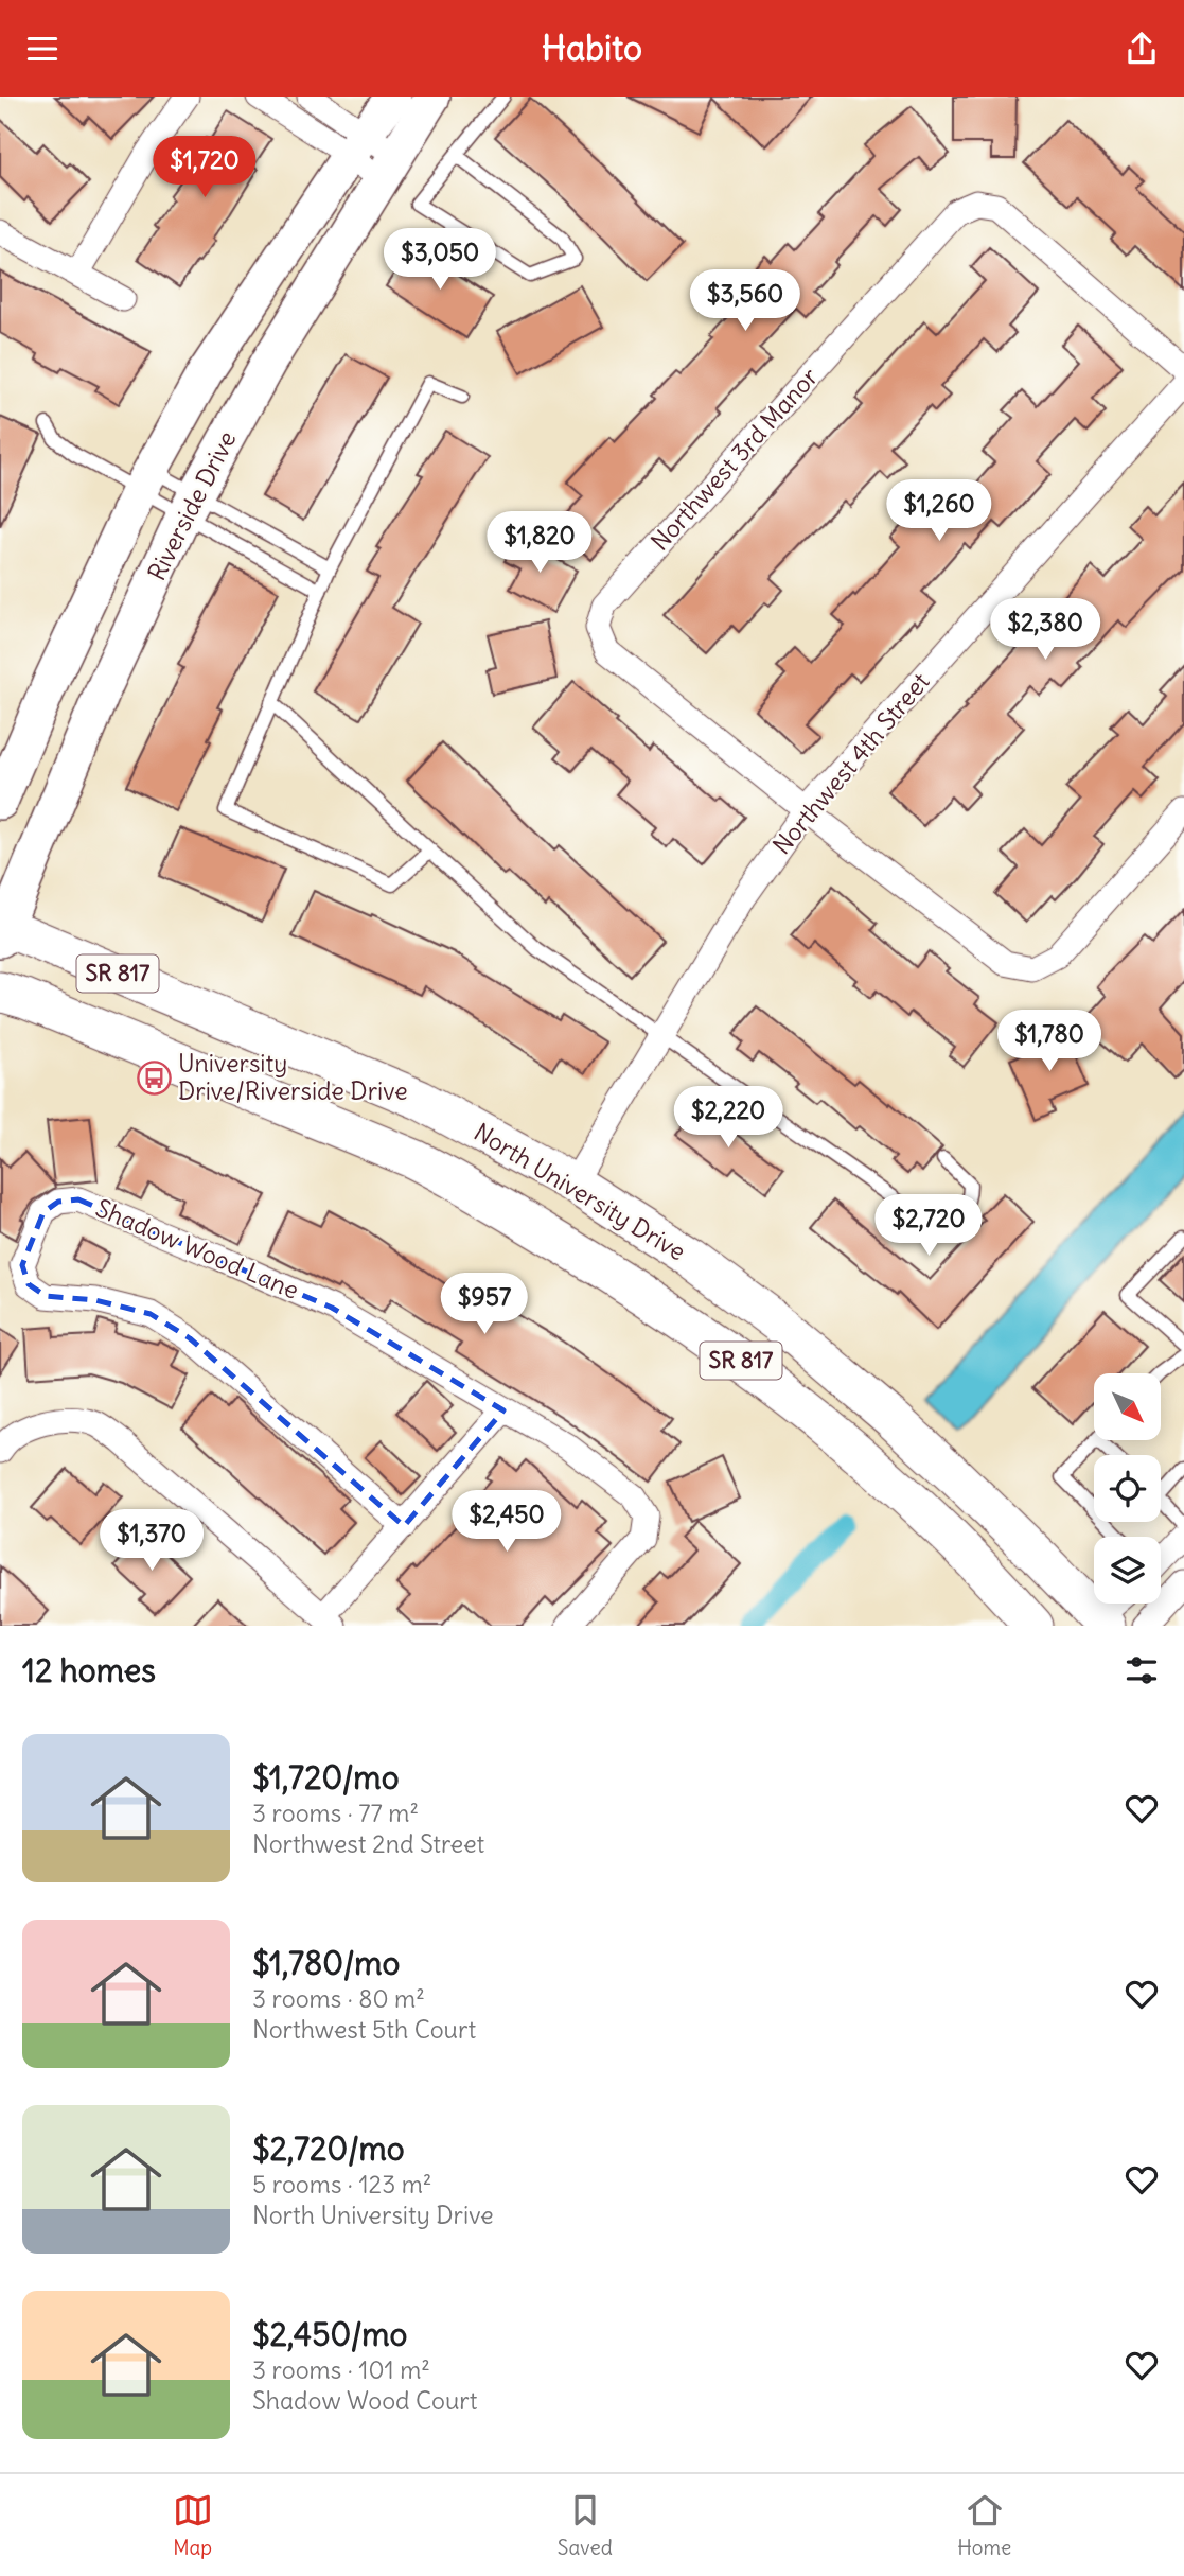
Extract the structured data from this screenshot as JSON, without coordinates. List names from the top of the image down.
{
  "streets": {
    "main road": ["SR 817", "North University Drive"],
    "street": [
      "Northwest 3rd Manor",
      "Riverside Drive",
      "Northwest 4th Street",
      "Shadow Wood Lane"
    ]
  },
  "crossings": [
    ["Northwest 3rd Manor", "Northwest 4th Street"],
    ["Riverside Drive", "North University Drive"],
    ["Northwest 4th Street", "North University Drive"]
  ],
  "places": {
    "bus stop": ["University Drive/Riverside Drive"]
  },
  "north": "bottom right",
  "page": {
    "header": "Habito",
    "price": [
      "$1,720",
      "$3,050",
      "$3,560",
      "$1,260",
      "$1,820",
      "$2,380",
      "$1,780",
      "$2,220",
      "$2,720",
      "$957",
      "$2,450",
      "$1,370"
    ],
    "heading": "12 homes",
    "list": [
      {
        "name": "$1,720/mo",
        "note": "3 rooms · 77 m² · Northwest 2nd Street"
      },
      {
        "name": "$1,780/mo",
        "note": "3 rooms · 80 m² · Northwest 5th Court"
      },
      {
        "name": "$2,720/mo",
        "note": "5 rooms · 123 m² · North University Drive"
      },
      {
        "name": "$2,450/mo",
        "note": "3 rooms · 101 m² · Shadow Wood Court"
      }
    ],
    "tabs": ["Map", "Saved", "Home"]
  }
}
